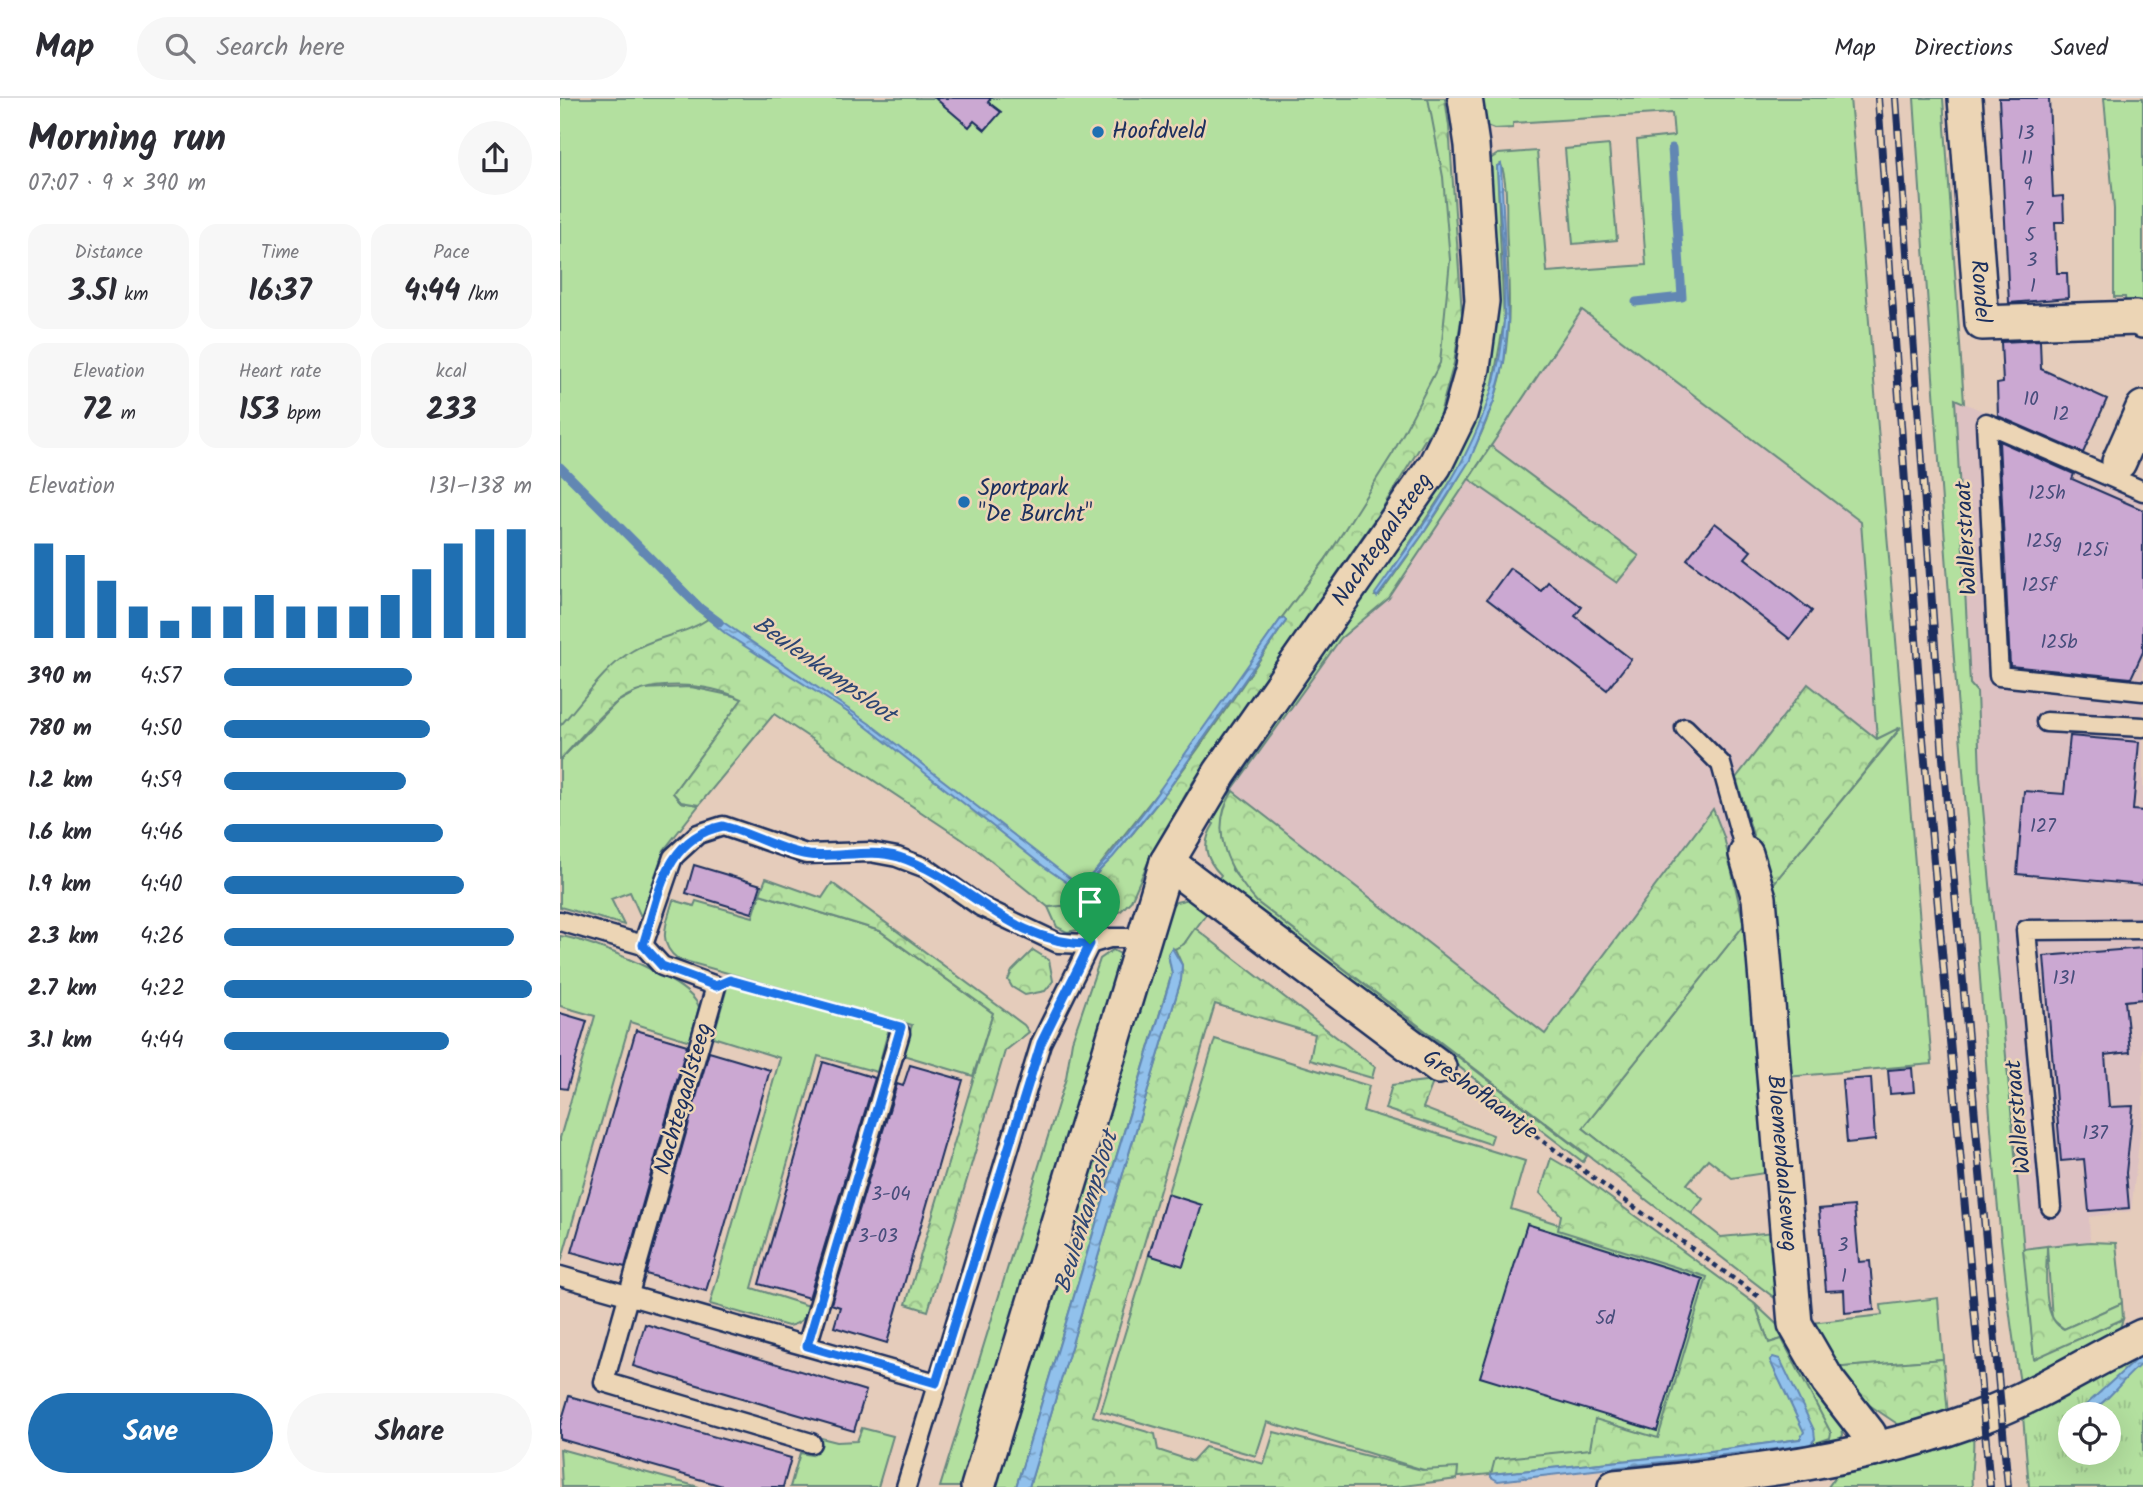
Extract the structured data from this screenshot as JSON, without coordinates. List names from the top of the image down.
{
  "streets": {
    "street": [
      "Rondel",
      "Nachtegaalsteeg",
      "Greshoflaantje",
      "Bloemendaalseweg"
    ],
    "lane": ["Wallerstraat"]
  },
  "crossings": [
    ["Nachtegaalsteeg", "Greshoflaantje"],
    ["Greshoflaantje", "Bloemendaalseweg"]
  ],
  "water": ["Beulenkampsloot"],
  "places": ["Hoofdveld", "Sportpark \"De Burcht\""],
  "house_numbers": [
    "13",
    "11",
    "9",
    "7",
    "5",
    "3",
    "1",
    "10",
    "12",
    "125h",
    "125g",
    "125i",
    "125f",
    "125b",
    "127",
    "131",
    "137",
    "3-04",
    "3-03",
    "3",
    "1",
    "5d"
  ],
  "page": {
    "header": "Map",
    "search": "Search here",
    "nav": ["Map", "Directions", "Saved"],
    "heading": ["Morning run", "07:07 · 9 × 390 m"],
    "stats": [
      ["Distance", "3.51 km"],
      ["Time", "16:37"],
      ["Pace", "4:44 /km"],
      ["Elevation", "72 m"],
      ["Heart rate", "153 bpm"],
      ["kcal", "233"]
    ],
    "chart": ["Elevation", "131–138 m"],
    "list": [
      {
        "name": "390 m",
        "note": "4:57"
      },
      {
        "name": "780 m",
        "note": "4:50"
      },
      {
        "name": "1.2 km",
        "note": "4:59"
      },
      {
        "name": "1.6 km",
        "note": "4:46"
      },
      {
        "name": "1.9 km",
        "note": "4:40"
      },
      {
        "name": "2.3 km",
        "note": "4:26"
      },
      {
        "name": "2.7 km",
        "note": "4:22"
      },
      {
        "name": "3.1 km",
        "note": "4:44"
      }
    ],
    "buttons": ["Save", "Share"]
  }
}
